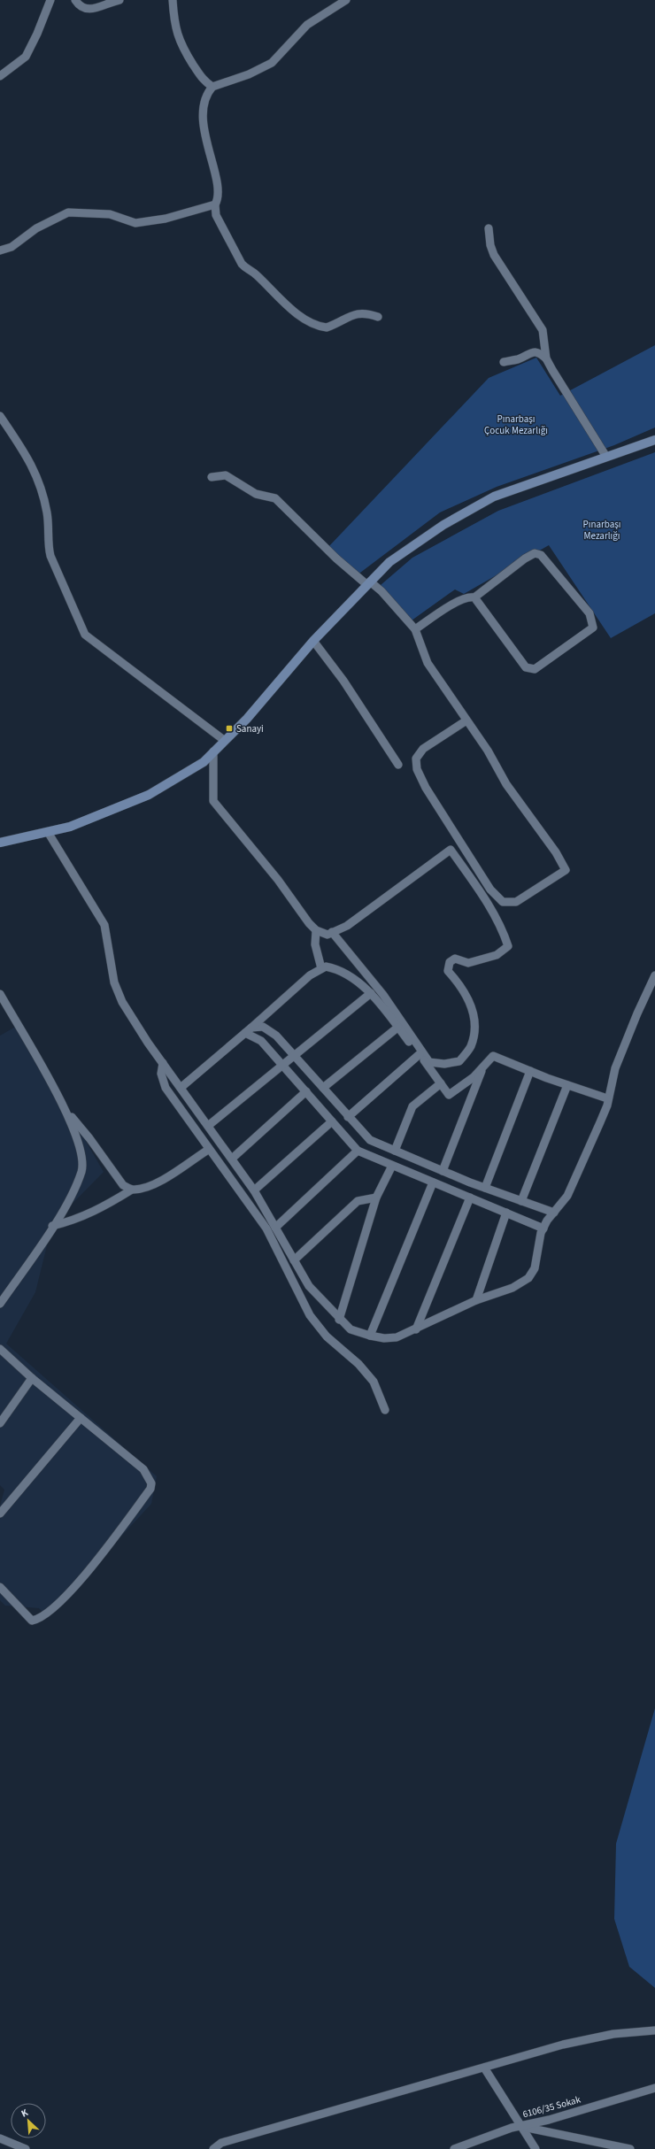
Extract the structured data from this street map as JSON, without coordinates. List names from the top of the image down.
{
  "streets": {
    "street": ["6106/35 Sokak"]
  },
  "parks": ["Pınarbaşı Çocuk Mezarlığı", "Pınarbaşı Mezarlığı"],
  "places": {
    "transit": ["Sanayi"]
  },
  "north": "top left"
}
